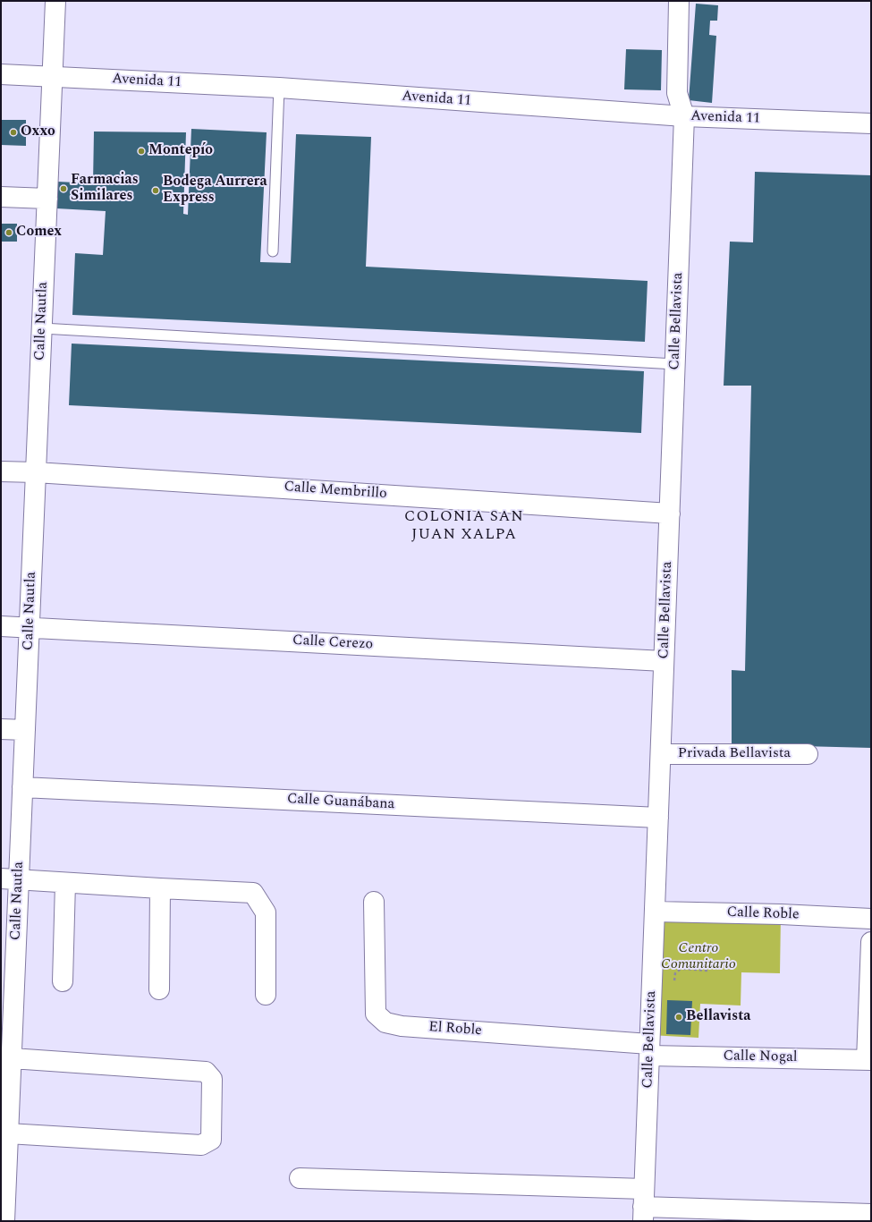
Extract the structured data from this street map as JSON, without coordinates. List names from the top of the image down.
{
  "streets": {
    "street": [
      "Avenida 11",
      "Calle Nautla",
      "Calle Bellavista",
      "Calle Membrillo",
      "Calle Cerezo",
      "Privada Bellavista",
      "Calle Guanábana",
      "Calle Roble",
      "El Roble",
      "Calle Nogal"
    ]
  },
  "crossings": [
    ["Avenida 11", "Calle Nautla"],
    ["Avenida 11", "Calle Bellavista"],
    ["Calle Nautla", "Calle Membrillo"],
    ["Calle Nautla", "Calle Cerezo"],
    ["Calle Nautla", "Calle Guanábana"],
    ["Calle Bellavista", "Calle Membrillo"],
    ["Calle Bellavista", "Calle Cerezo"],
    ["Calle Bellavista", "Privada Bellavista"],
    ["Calle Bellavista", "Calle Guanábana"],
    ["Calle Bellavista", "Calle Roble"],
    ["Calle Bellavista", "El Roble"],
    ["Calle Bellavista", "Calle Nogal"],
    ["El Roble", "Calle Nogal"]
  ],
  "districts": ["COLONIA SAN JUAN XALPA"],
  "parks": ["Centro Comunitario"],
  "places": [
    "Oxxo",
    "Montepío",
    "Farmacias Similares",
    "Bodega Aurrera Express",
    "Comex",
    "Bellavista"
  ]
}
